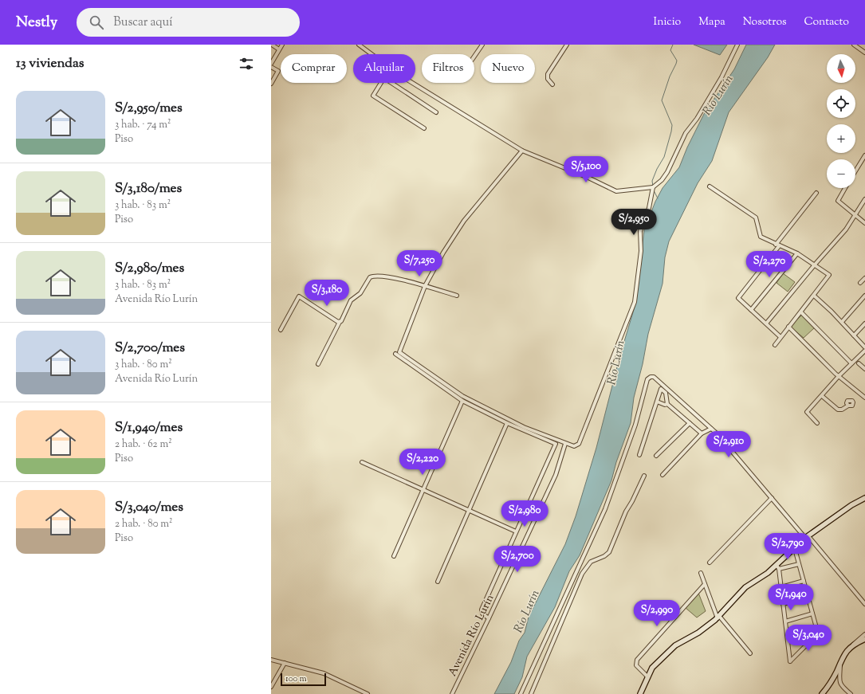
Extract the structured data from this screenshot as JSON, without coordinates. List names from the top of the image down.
{
  "streets": {
    "street": ["Avenida Río Lurín"]
  },
  "water": ["Río Lurín"],
  "scale_bar": "100 m",
  "north": "bottom",
  "page": {
    "header": "Nestly",
    "search": "Buscar aquí",
    "nav": [
      "Inicio",
      "Mapa",
      "Nosotros",
      "Contacto"
    ],
    "heading": "13 viviendas",
    "map_buttons": ["+", "−"],
    "chip": [
      "Comprar",
      "Alquilar",
      "Filtros",
      "Nuevo"
    ],
    "list": [
      {
        "name": "S/2,950/mes",
        "note": "3 hab. · 74 m² · Piso"
      },
      {
        "name": "S/3,180/mes",
        "note": "3 hab. · 83 m² · Piso"
      },
      {
        "name": "S/2,980/mes",
        "note": "3 hab. · 83 m² · Avenida Río Lurín"
      },
      {
        "name": "S/2,700/mes",
        "note": "3 hab. · 80 m² · Avenida Río Lurín"
      },
      {
        "name": "S/1,940/mes",
        "note": "2 hab. · 62 m² · Piso"
      },
      {
        "name": "S/3,040/mes",
        "note": "2 hab. · 80 m² · Piso"
      }
    ],
    "price": [
      "S/5,100",
      "S/2,950",
      "S/7,250",
      "S/2,270",
      "S/3,180",
      "S/2,910",
      "S/2,220",
      "S/2,980",
      "S/2,790",
      "S/2,700",
      "S/1,940",
      "S/2,990",
      "S/3,040"
    ],
    "scale": "100 m"
  }
}
